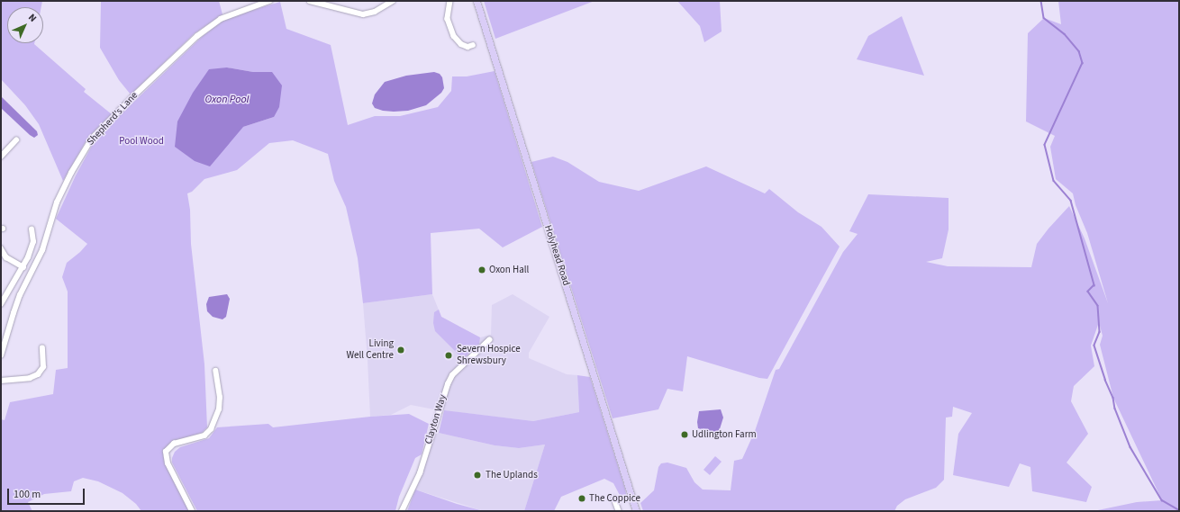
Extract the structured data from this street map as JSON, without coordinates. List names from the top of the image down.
{
  "streets": {
    "main road": ["Holyhead Road"],
    "street": ["Shepherd's Lane", "Clayton Way"]
  },
  "water": ["Oxon Pool"],
  "parks": ["Pool Wood"],
  "places": [
    "Oxon Hall",
    "Living Well Centre",
    "Severn Hospice Shrewsbury",
    "Udlington Farm",
    "The Uplands",
    "The Coppice"
  ],
  "scale_bar": "100 m",
  "north": "top right"
}
